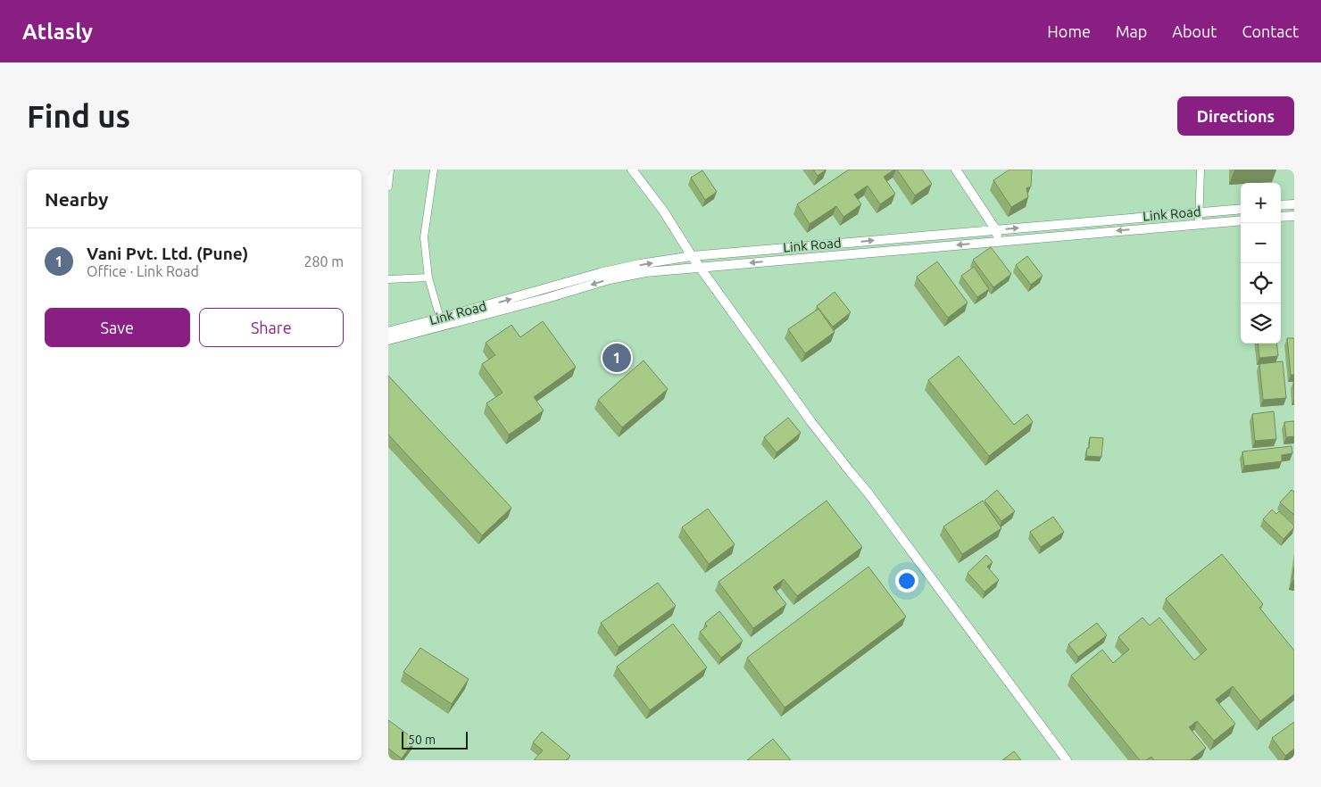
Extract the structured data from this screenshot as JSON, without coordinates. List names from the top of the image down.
{
  "streets": {
    "street": ["Link Road"]
  },
  "scale_bar": "50 m",
  "page": {
    "header": "Atlasly",
    "nav": [
      "Home",
      "Map",
      "About",
      "Contact"
    ],
    "buttons": [
      "Directions",
      ["Save", "Share"]
    ],
    "title": "Find us",
    "heading": "Nearby",
    "map_buttons": ["+", "−"],
    "list": [
      {
        "mark": "1",
        "name": "Vani Pvt. Ltd. (Pune)",
        "note": "Office · Link Road",
        "value": "280 m"
      }
    ],
    "pins": "1",
    "scale": "50 m"
  }
}
